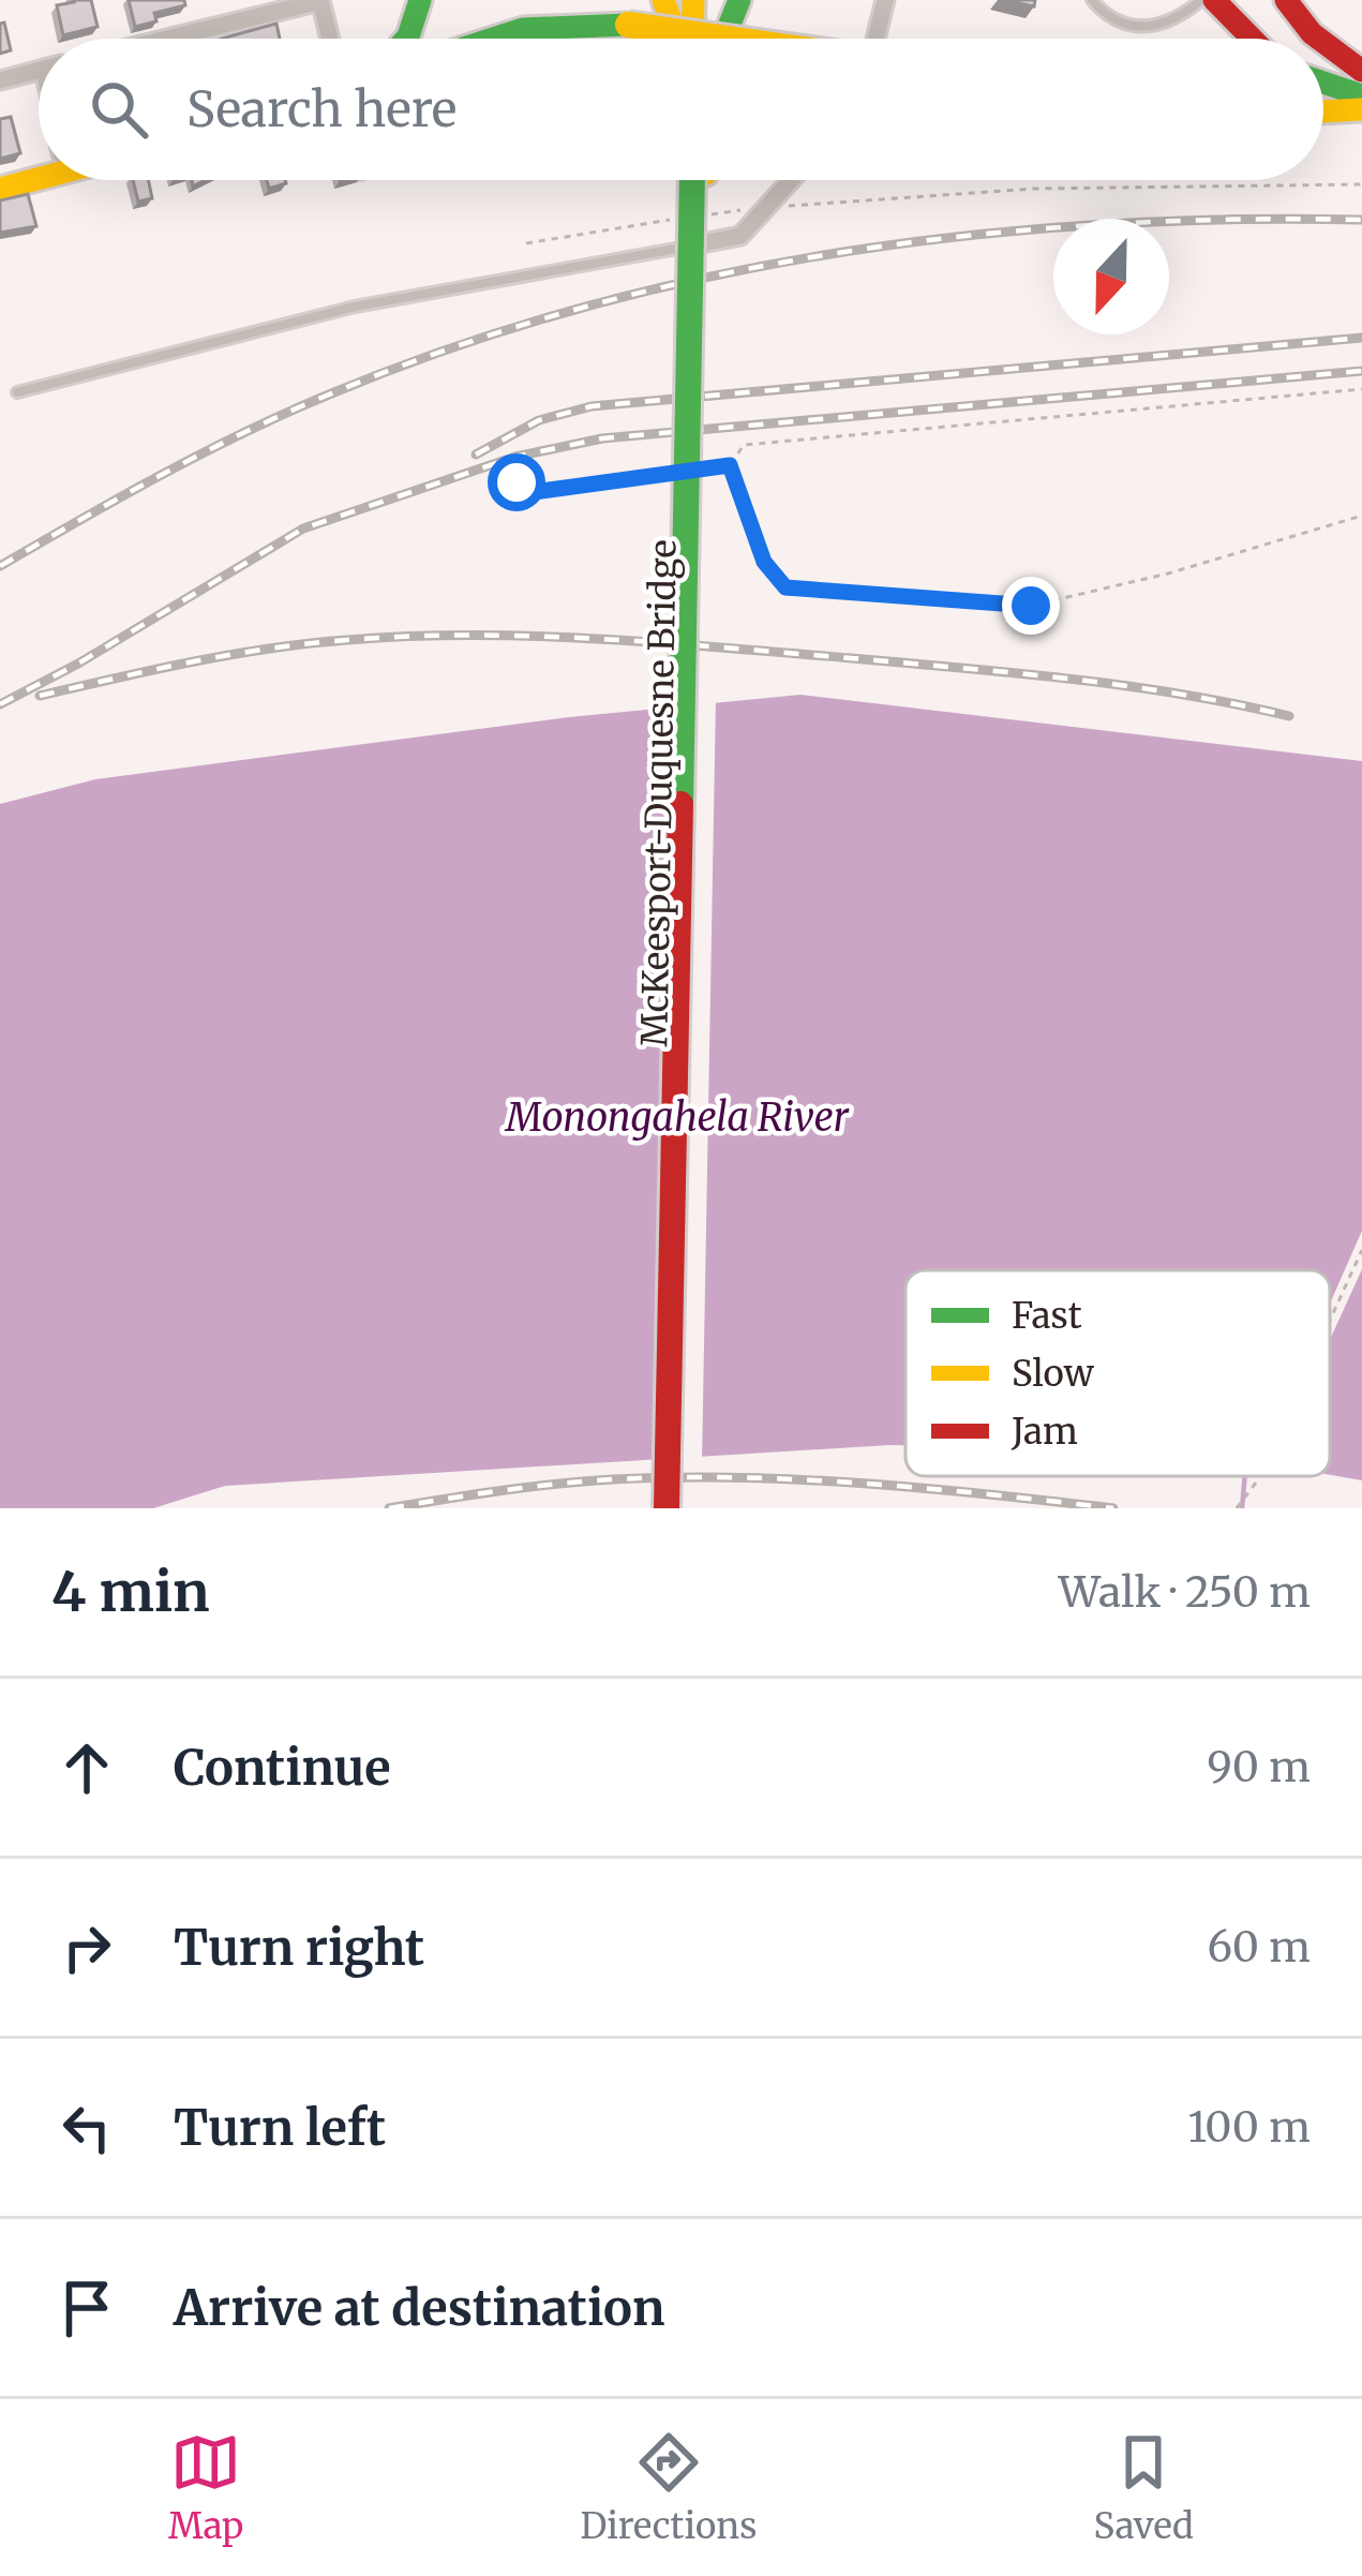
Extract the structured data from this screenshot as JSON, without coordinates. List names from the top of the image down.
{
  "streets": {
    "main road": ["McKeesport-Duquesne Bridge"]
  },
  "water": ["Monongahela River"],
  "legend": ["Fast", "Slow", "Jam"],
  "north": "bottom",
  "page": {
    "search": "Search here",
    "heading": ["4 min", "Walk · 250 m"],
    "list": [
      ["Continue", "90 m"],
      ["Turn right", "60 m"],
      ["Turn left", "100 m"],
      "Arrive at destination"
    ],
    "nav": ["Map", "Directions", "Saved"]
  }
}
